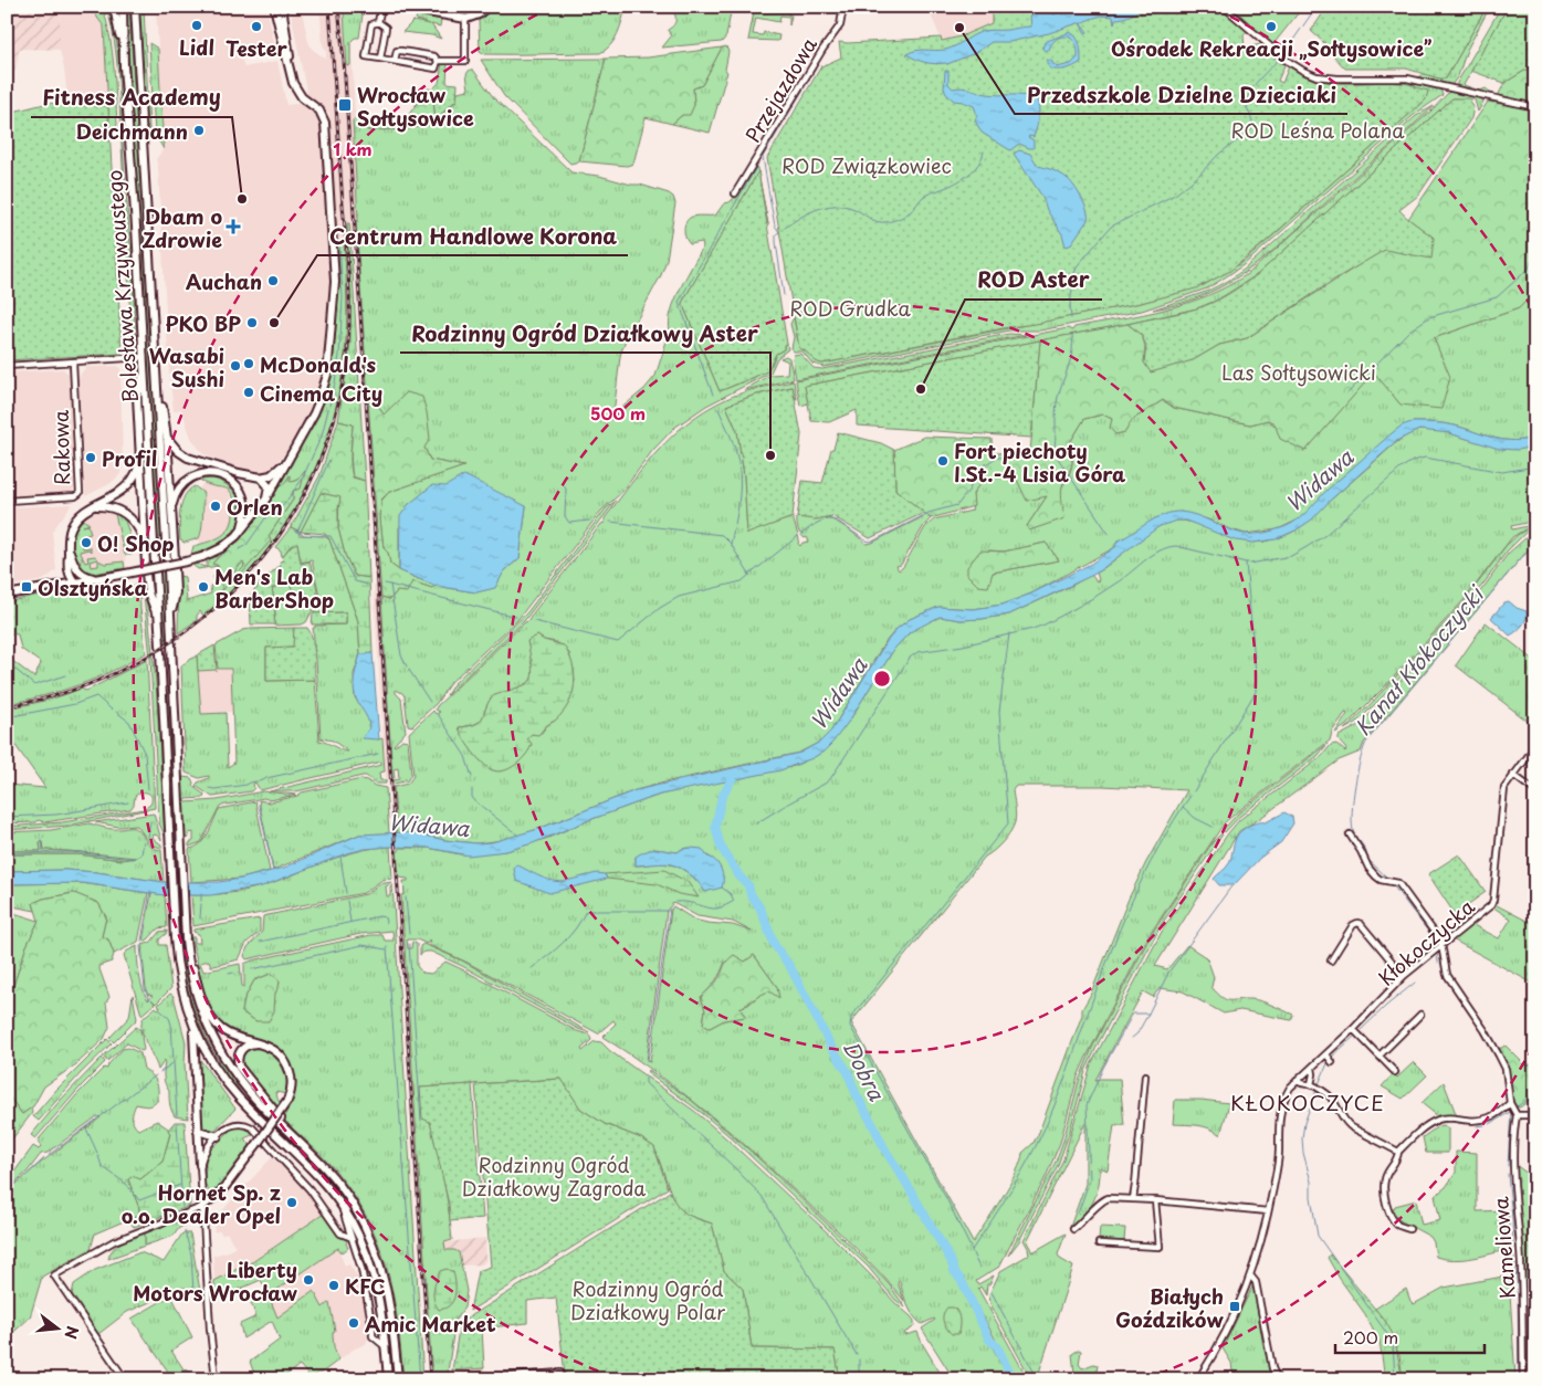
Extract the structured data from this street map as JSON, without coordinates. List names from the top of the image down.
{
  "streets": {
    "main road": ["Bolesława Krzywoustego"],
    "street": [
      "Przejazdowa",
      "Rakowa",
      "Kłokoczycka",
      "Kameliowa"
    ]
  },
  "districts": ["KŁOKOCZYCE"],
  "water": ["Widawa", "Kanał Kłokoczycki", "Dobra"],
  "parks": [
    "ROD Leśna Polana",
    "ROD Związkowiec",
    "ROD Grudka",
    "Las Sołtysowicki",
    "Rodzinny Ogród Działkowy Zagroda",
    "Rodzinny Ogród Działkowy Polar"
  ],
  "places": {
    "other": [
      "Lidl",
      "Tester",
      "Ośrodek Rekreacji „Sołtysowice”",
      "Przedszkole Dzielne Dzieciaki",
      "Deichmann",
      "Fitness Academy",
      "Auchan",
      "PKO BP",
      "Centrum Handlowe Korona",
      "McDonald's",
      "Wasabi Sushi",
      "ROD Aster",
      "Cinema City",
      "Rodzinny Ogród Działkowy Aster",
      "Profil",
      "Fort piechoty I.St.-4 Lisia Góra",
      "Orlen",
      "O! Shop",
      "Men's Lab BarberShop",
      "Hornet Sp. z o.o. Dealer Opel",
      "Liberty Motors Wrocław",
      "KFC",
      "Amic Market"
    ],
    "transit": ["Wrocław Sołtysowice", "Olsztyńska", "Białych Goździków"],
    "health": ["Dbam o Zdrowie"]
  },
  "scale_bar": "200 m",
  "north": "right",
  "rings": ["1 km", "500 m"]
}
